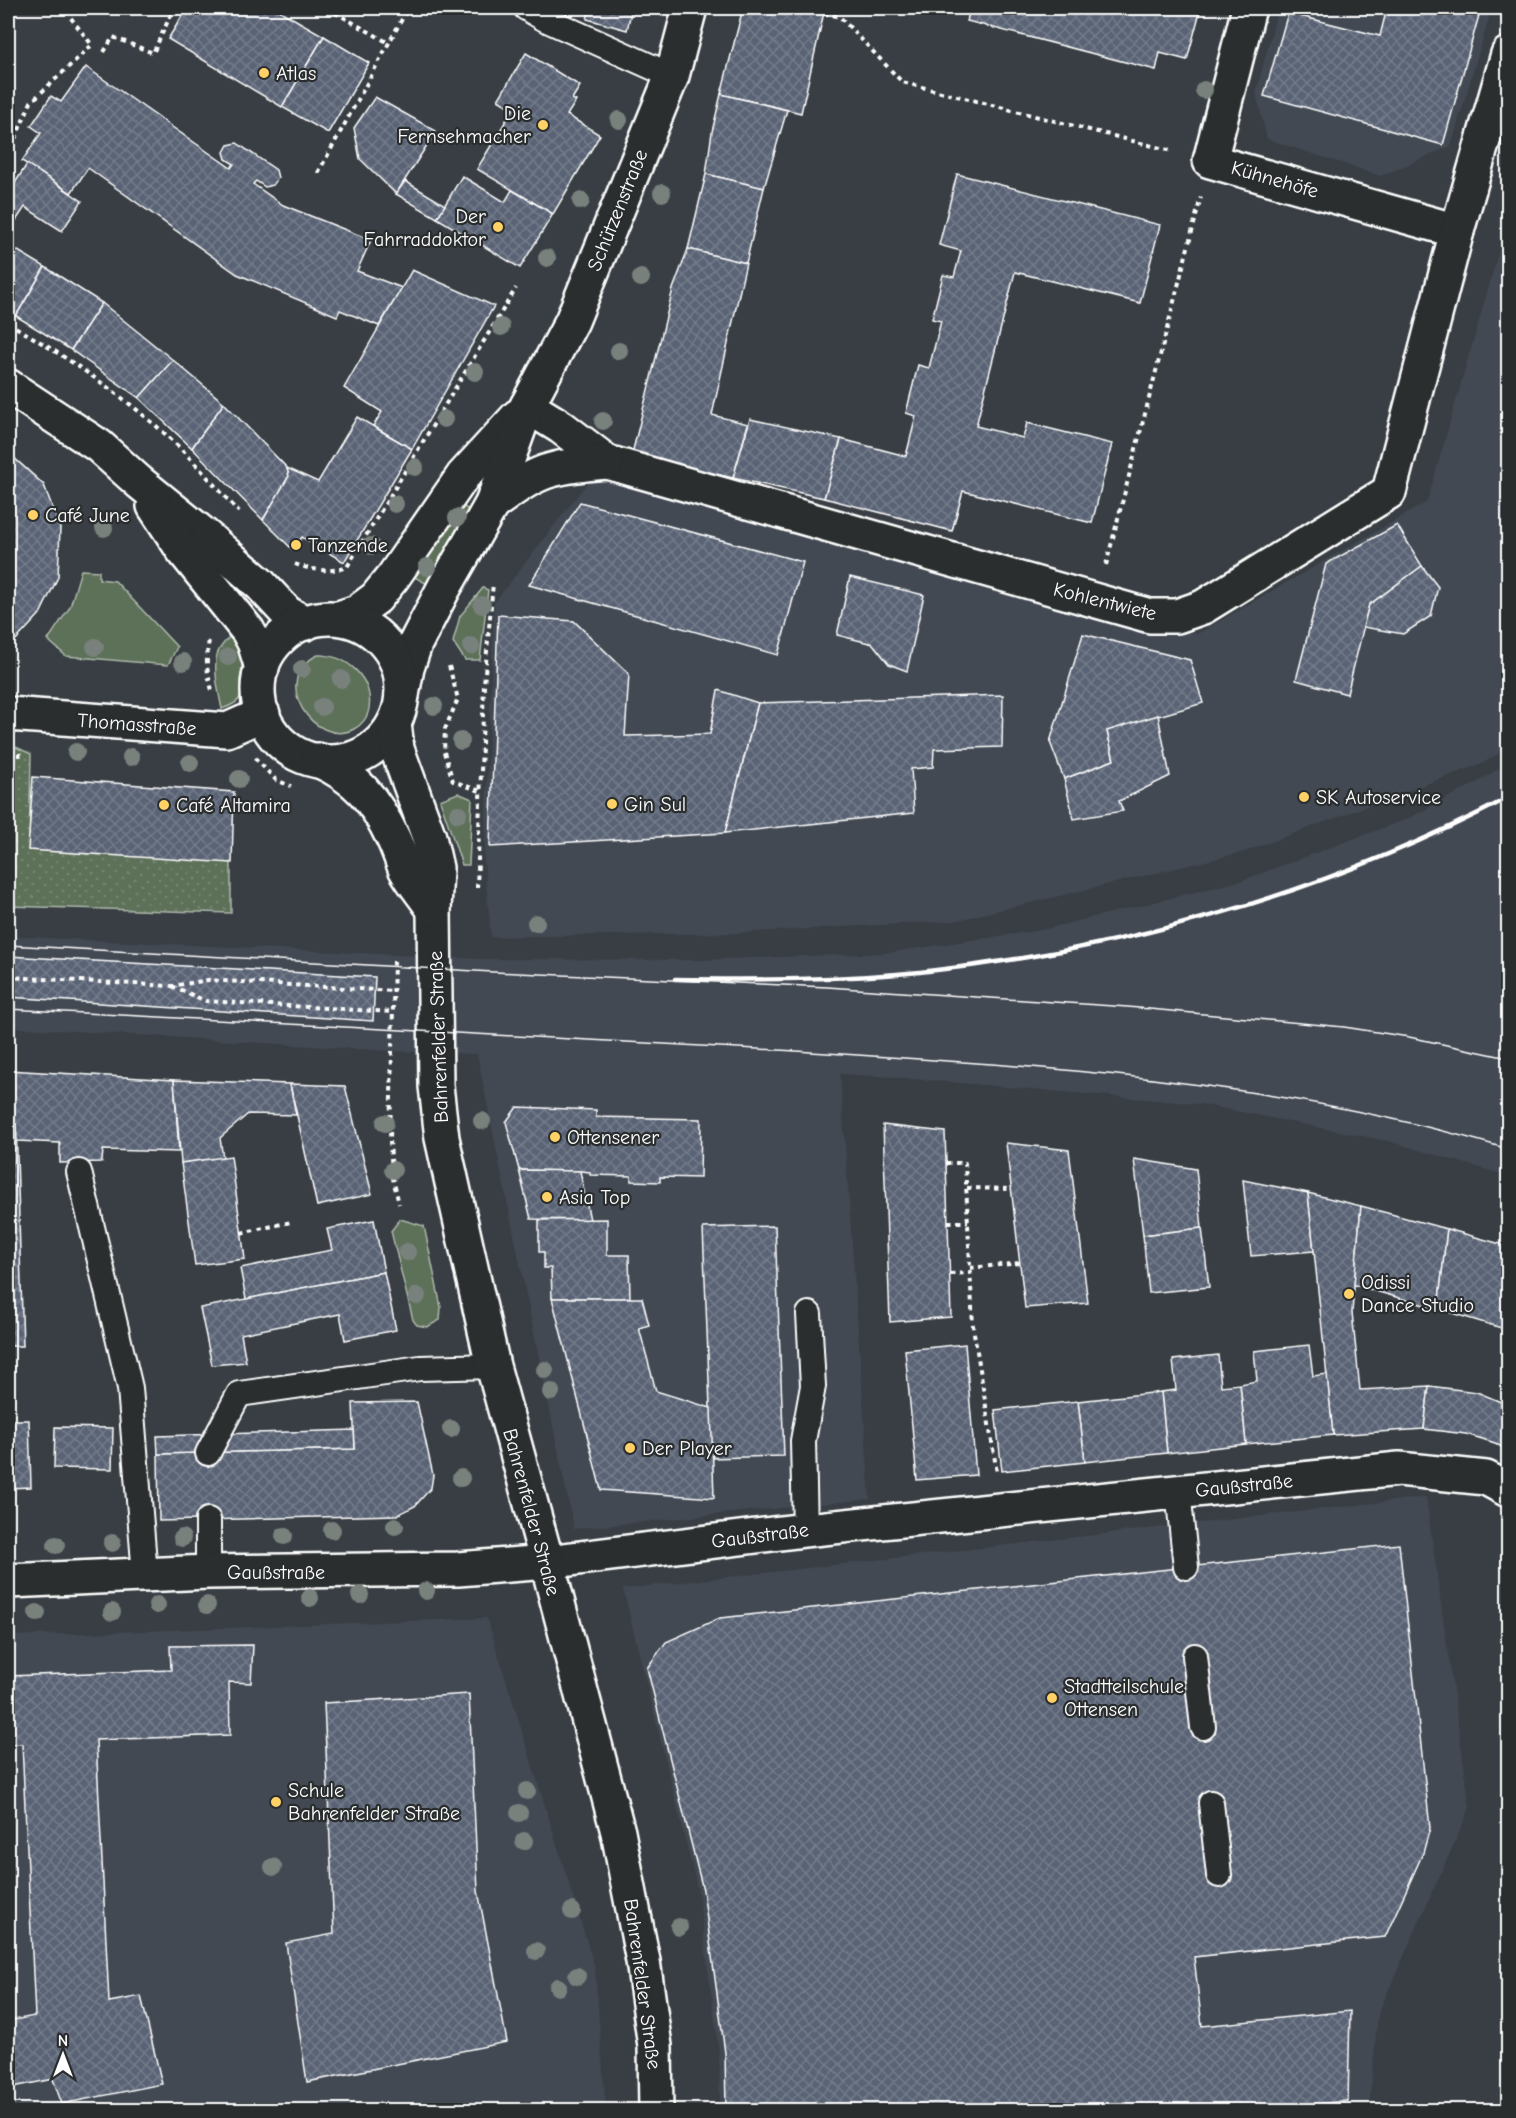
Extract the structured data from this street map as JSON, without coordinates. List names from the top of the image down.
{
  "streets": {
    "street": [
      "Kühnehöfe",
      "Schützenstraße",
      "Kohlentwiete",
      "Thomasstraße",
      "Bahrenfelder Straße",
      "Gaußstraße"
    ]
  },
  "crossings": [
    ["Kühnehöfe", "Kohlentwiete"],
    ["Schützenstraße", "Kohlentwiete"],
    ["Schützenstraße", "Thomasstraße"],
    ["Schützenstraße", "Bahrenfelder Straße"],
    ["Thomasstraße", "Bahrenfelder Straße"],
    ["Bahrenfelder Straße", "Gaußstraße"]
  ],
  "places": [
    "Atlas",
    "Die Fernsehmacher",
    "Der Fahrraddoktor",
    "Café June",
    "Tanzende",
    "SK Autoservice",
    "Gin Sul",
    "Café Altamira",
    "Ottensener",
    "Asia Top",
    "Odissi Dance Studio",
    "Der Player",
    "Stadtteilschule Ottensen",
    "Schule Bahrenfelder Straße"
  ],
  "north": "top"
}
